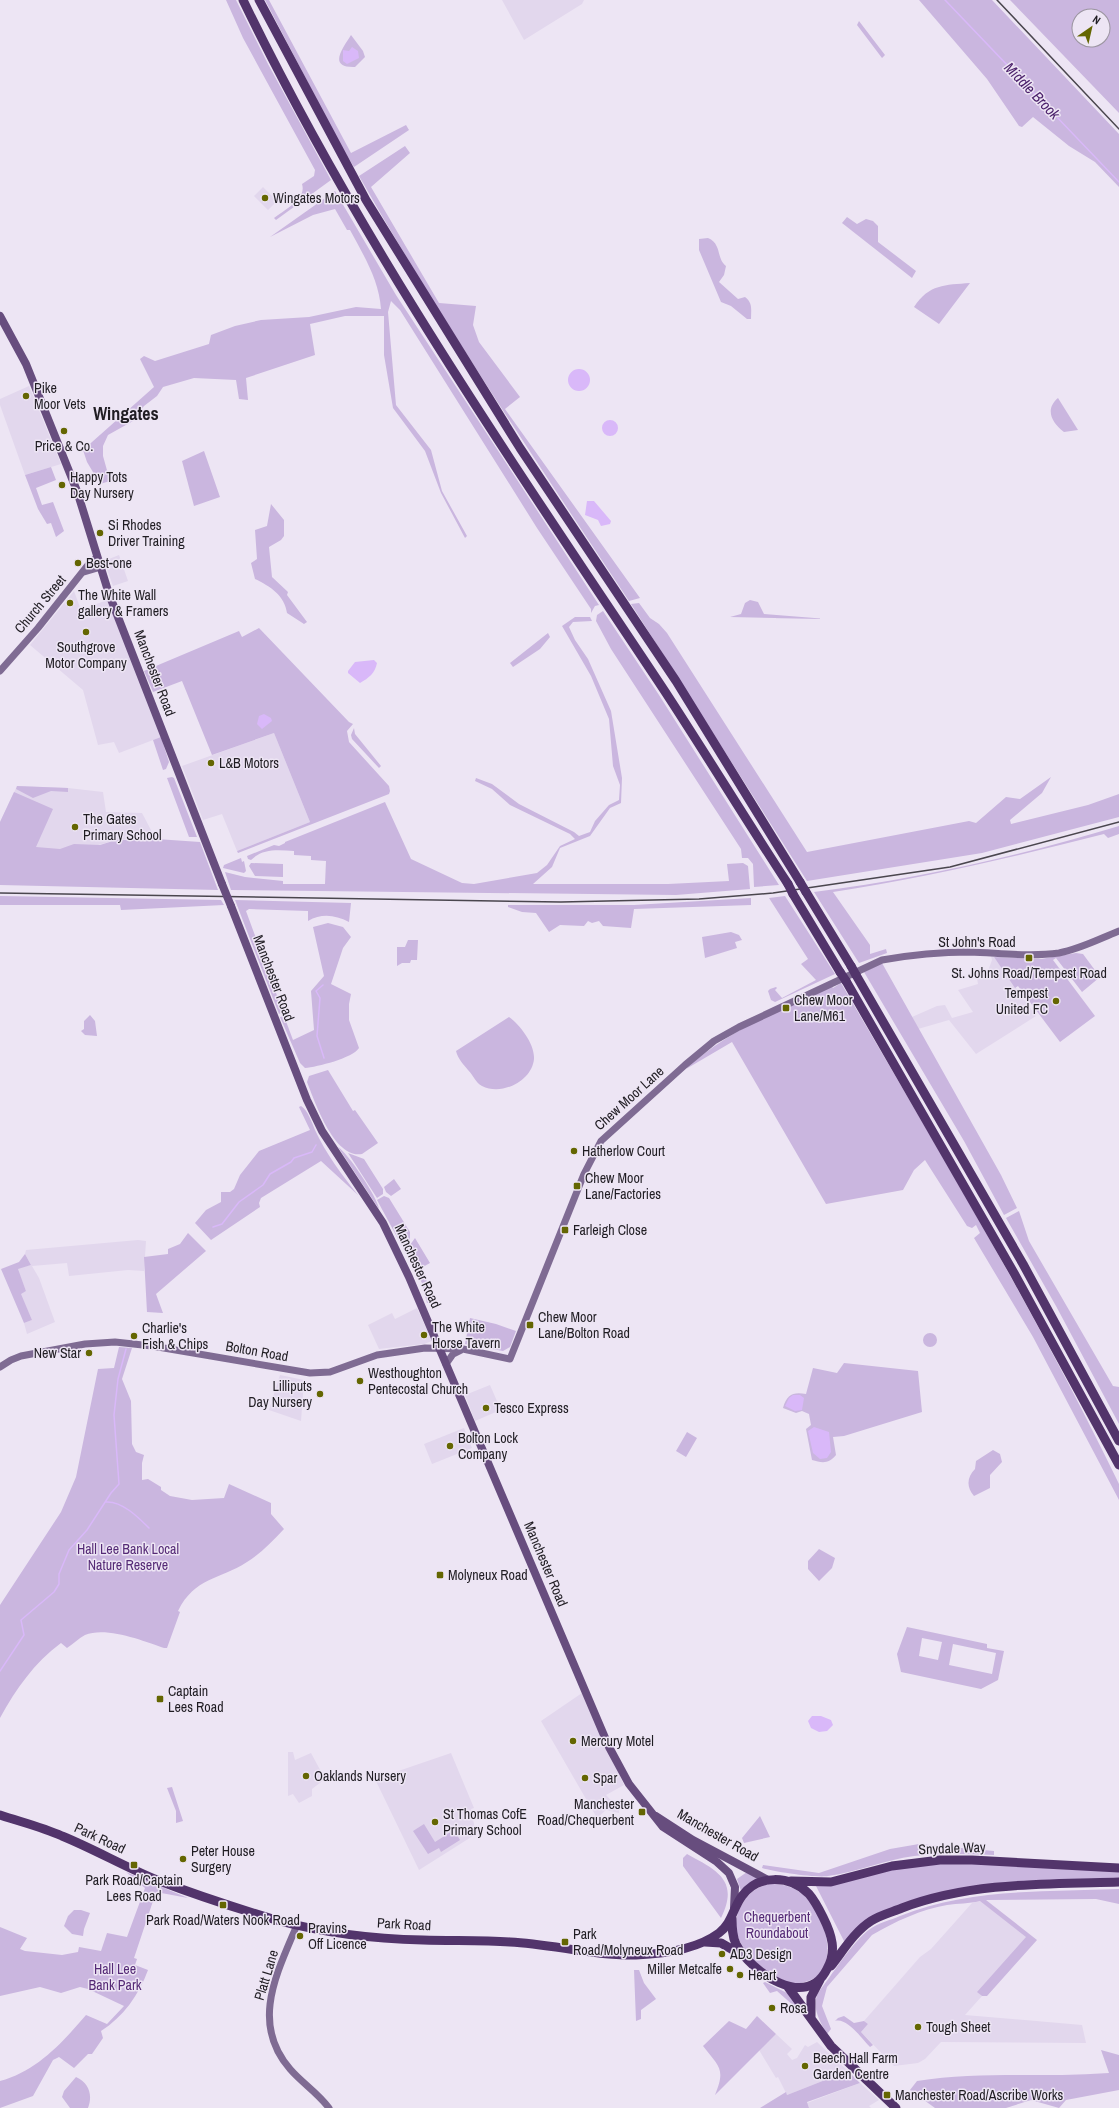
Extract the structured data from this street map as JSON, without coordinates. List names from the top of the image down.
{
  "streets": {
    "highway": ["Park Road", "Snydale Way"],
    "main road": ["Manchester Road"],
    "street": [
      "Church Street",
      "St John's Road",
      "Chew Moor Lane",
      "Bolton Road",
      "Platt Lane"
    ]
  },
  "crossings": [
    ["Church Street", "Manchester Road"],
    ["Manchester Road", "Bolton Road"],
    ["Manchester Road", "Park Road"],
    ["Manchester Road", "Snydale Way"],
    ["St John's Road", "Chew Moor Lane"],
    ["Chew Moor Lane", "Bolton Road"],
    ["Park Road", "Snydale Way"],
    ["Park Road", "Platt Lane"]
  ],
  "districts": ["Wingates"],
  "water": ["Middle Brook"],
  "parks": ["Hall Lee Bank Local Nature Reserve", "Chequerbent Roundabout", "Hall Lee Bank Park"],
  "places": {
    "other": [
      "Wingates Motors",
      "Pike Moor Vets",
      "Price & Co.",
      "Happy Tots Day Nursery",
      "Si Rhodes Driver Training",
      "Best-one",
      "The White Wall gallery & Framers",
      "Southgrove Motor Company",
      "L&B Motors",
      "The Gates Primary School",
      "Tempest United FC",
      "Hatherlow Court",
      "The White Horse Tavern",
      "Charlie's Fish & Chips",
      "New Star",
      "Westhoughton Pentecostal Church",
      "Lilliputs Day Nursery",
      "Tesco Express",
      "Bolton Lock Company",
      "Mercury Motel",
      "Oaklands Nursery",
      "Spar",
      "St Thomas CofE Primary School",
      "Peter House Surgery",
      "Pravins Off Licence",
      "AD3 Design",
      "Miller Metcalfe",
      "Heart",
      "Rosa",
      "Tough Sheet",
      "Beech Hall Farm Garden Centre"
    ],
    "transit": [
      "St. Johns Road/Tempest Road",
      "Chew Moor Lane/M61",
      "Chew Moor Lane/Factories",
      "Farleigh Close",
      "Chew Moor Lane/Bolton Road",
      "Molyneux Road",
      "Captain Lees Road",
      "Manchester Road/Chequerbent",
      "Park Road/Captain Lees Road",
      "Park Road/Waters Nook Road",
      "Park Road/Molyneux Road",
      "Manchester Road/Ascribe Works"
    ]
  },
  "north": "top right"
}
